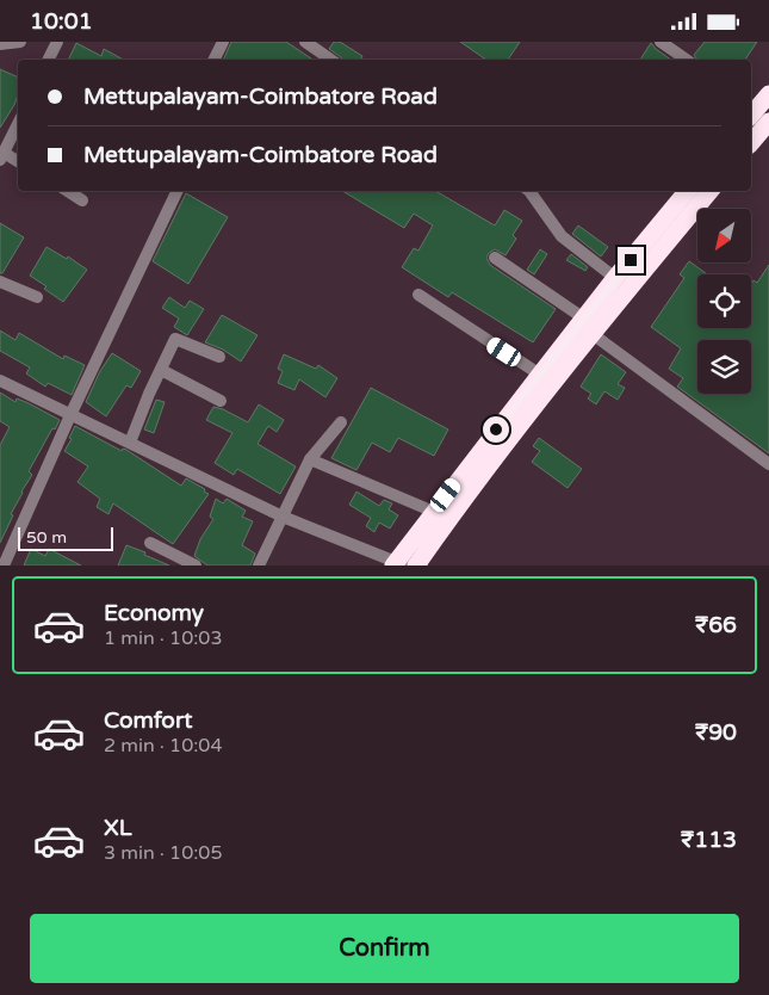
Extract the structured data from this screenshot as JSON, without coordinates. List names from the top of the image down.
{
  "scale_bar": "50 m",
  "north": "bottom left",
  "page": {
    "status": "10:01",
    "banner": ["Mettupalayam-Coimbatore Road", "Mettupalayam-Coimbatore Road"],
    "scale": "50 m",
    "list": [
      {
        "name": "Economy",
        "note": "1 min · 10:03",
        "value": "₹66"
      },
      {
        "name": "Comfort",
        "note": "2 min · 10:04",
        "value": "₹90"
      },
      {
        "name": "XL",
        "note": "3 min · 10:05",
        "value": "₹113"
      }
    ],
    "buttons": "Confirm"
  }
}
